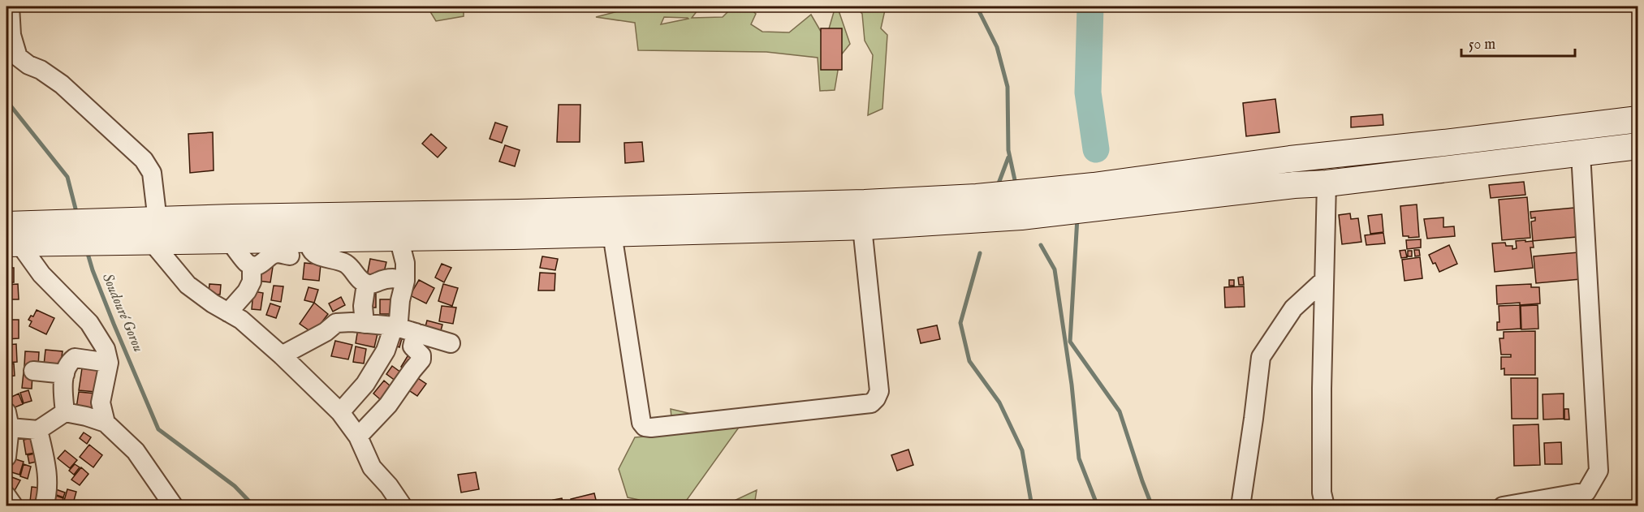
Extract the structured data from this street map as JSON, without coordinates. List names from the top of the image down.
{
  "water": ["Soudouré Gorou"],
  "scale_bar": "50 m"
}
